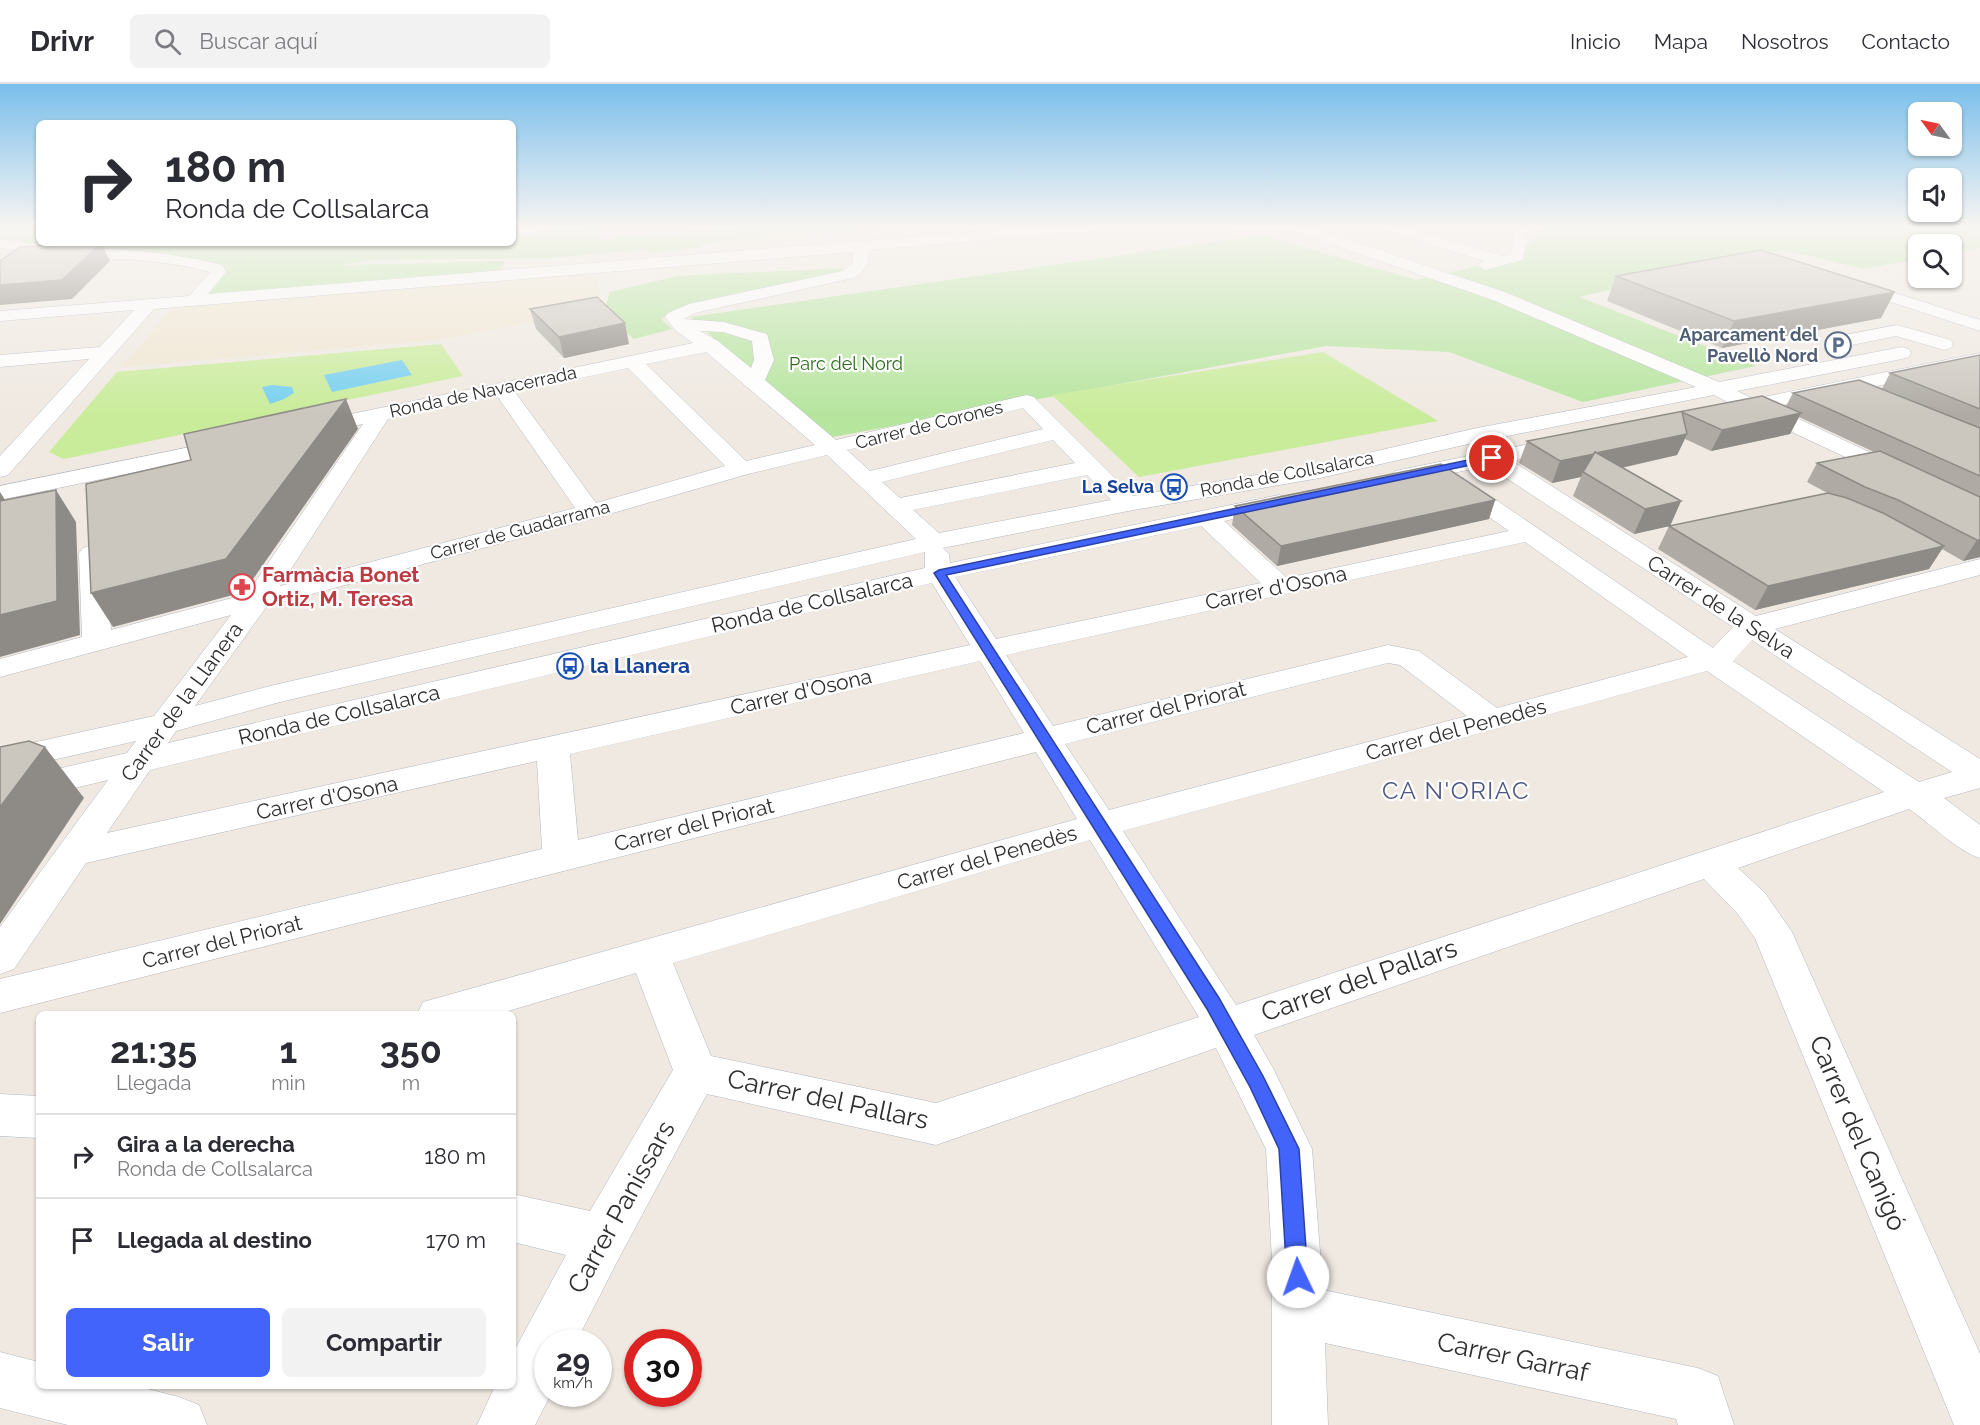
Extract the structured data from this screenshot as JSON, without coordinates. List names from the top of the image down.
{
  "streets": {
    "street": [
      "Ronda de Navacerrada",
      "Carrer de Corones",
      "Ronda de Collsalarca",
      "Carrer de Guadarrama",
      "Carrer d'Osona",
      "Carrer de la Selva",
      "Carrer de la Llanera",
      "Carrer del Priorat",
      "Carrer del Penedès",
      "Carrer del Pallars",
      "Carrer del Canigó",
      "Carrer Panissars",
      "Carrer Garraf"
    ]
  },
  "crossings": [
    ["Ronda de Navacerrada", "Carrer de Corones"],
    ["Ronda de Navacerrada", "Carrer de la Llanera"],
    ["Carrer de Corones", "Ronda de Collsalarca"],
    ["Carrer de Corones", "Carrer de Guadarrama"],
    ["Ronda de Collsalarca", "Carrer de la Selva"],
    ["Ronda de Collsalarca", "Carrer de la Llanera"],
    ["Carrer de Guadarrama", "Carrer de la Llanera"],
    ["Carrer d'Osona", "Carrer de la Llanera"],
    ["Carrer de la Selva", "Carrer del Penedès"],
    ["Carrer de la Selva", "Carrer del Pallars"],
    ["Carrer del Priorat", "Carrer del Penedès"],
    ["Carrer del Pallars", "Carrer del Canigó"],
    ["Carrer del Pallars", "Carrer Panissars"]
  ],
  "districts": ["CA N'ORIAC"],
  "parks": ["Parc del Nord"],
  "places": {
    "parking": ["Aparcament del Pavellò Nord"],
    "bus stop": ["La Selva", "la Llanera"],
    "pharmacy": ["Farmàcia Bonet Ortiz, M. Teresa"]
  },
  "north": "top left",
  "page": {
    "header": "Drivr",
    "search": "Buscar aquí",
    "nav": [
      "Inicio",
      "Mapa",
      "Nosotros",
      "Contacto"
    ],
    "turn": ["180 m", "Ronda de Collsalarca"],
    "eta": [
      "21:35",
      "Llegada",
      "1",
      "min",
      "350",
      "m"
    ],
    "list": [
      {
        "name": "Gira a la derecha",
        "note": "Ronda de Collsalarca",
        "value": "180 m"
      },
      {
        "name": "Llegada al destino",
        "value": "170 m"
      }
    ],
    "buttons": ["Salir", "Compartir"],
    "speed": "29 km/h",
    "limit": "30"
  }
}
